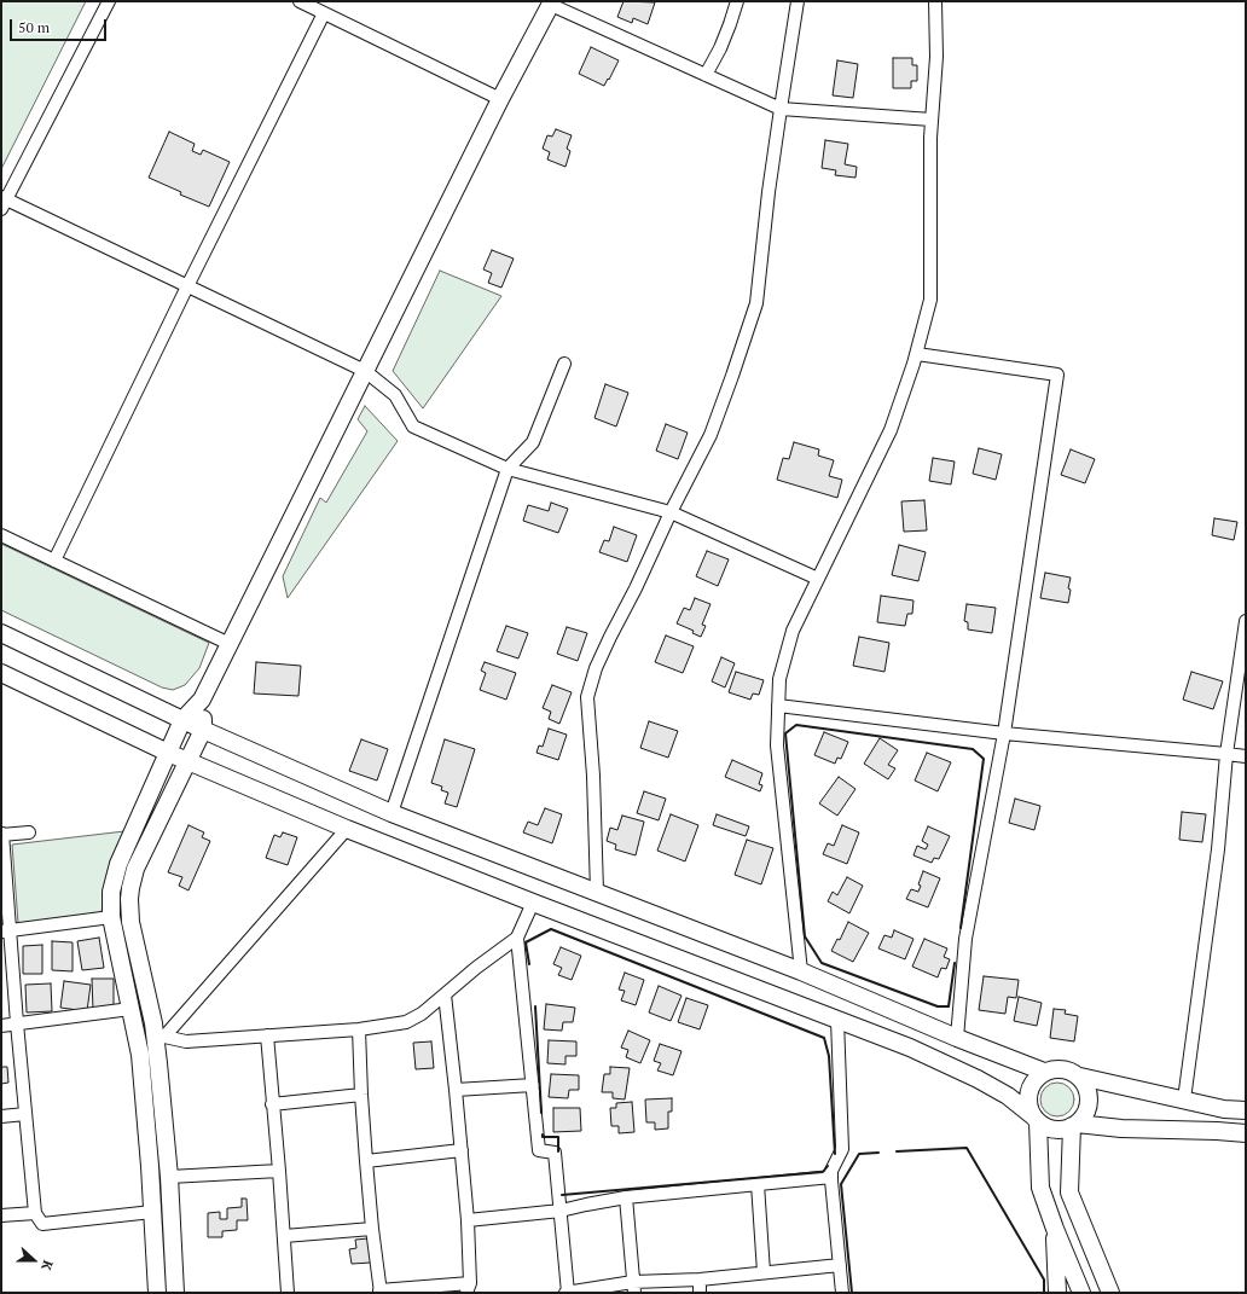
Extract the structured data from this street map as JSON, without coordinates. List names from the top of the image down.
{
  "scale_bar": "50 m",
  "north": "right"
}
